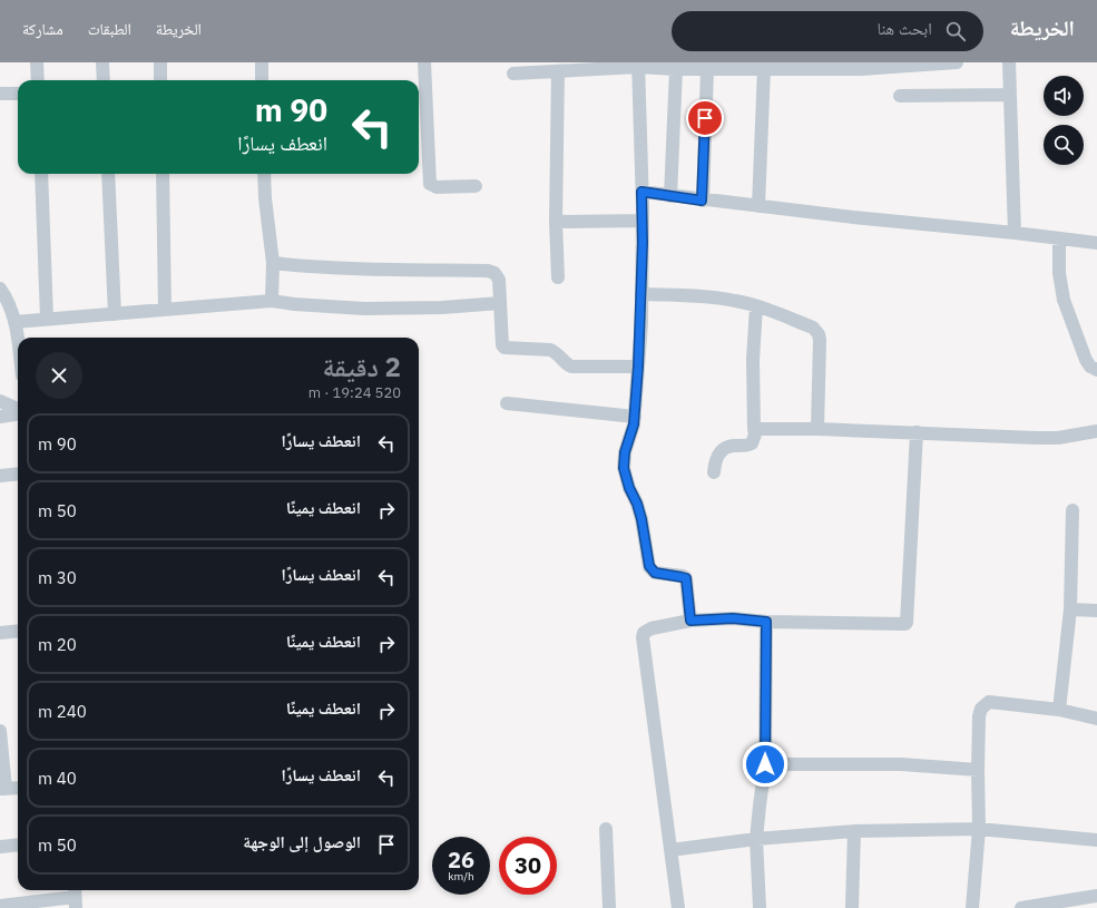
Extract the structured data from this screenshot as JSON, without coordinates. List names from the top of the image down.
{
  "page": {
    "header": "الخريطة",
    "search": "ابحث هنا",
    "nav": ["الخريطة", "الطبقات", "مشاركة"],
    "turn": ["90 m", "انعطف يسارًا"],
    "heading": ["2 دقيقة", "520 m · 19:24"],
    "list": [
      {
        "name": "انعطف يسارًا",
        "value": "90 m"
      },
      {
        "name": "انعطف يمينًا",
        "value": "50 m"
      },
      {
        "name": "انعطف يسارًا",
        "value": "30 m"
      },
      {
        "name": "انعطف يمينًا",
        "value": "20 m"
      },
      {
        "name": "انعطف يمينًا",
        "value": "240 m"
      },
      {
        "name": "انعطف يسارًا",
        "value": "40 m"
      },
      {
        "name": "الوصول إلى الوجهة",
        "value": "50 m"
      }
    ],
    "speed": "26 km/h",
    "limit": "30"
  }
}
